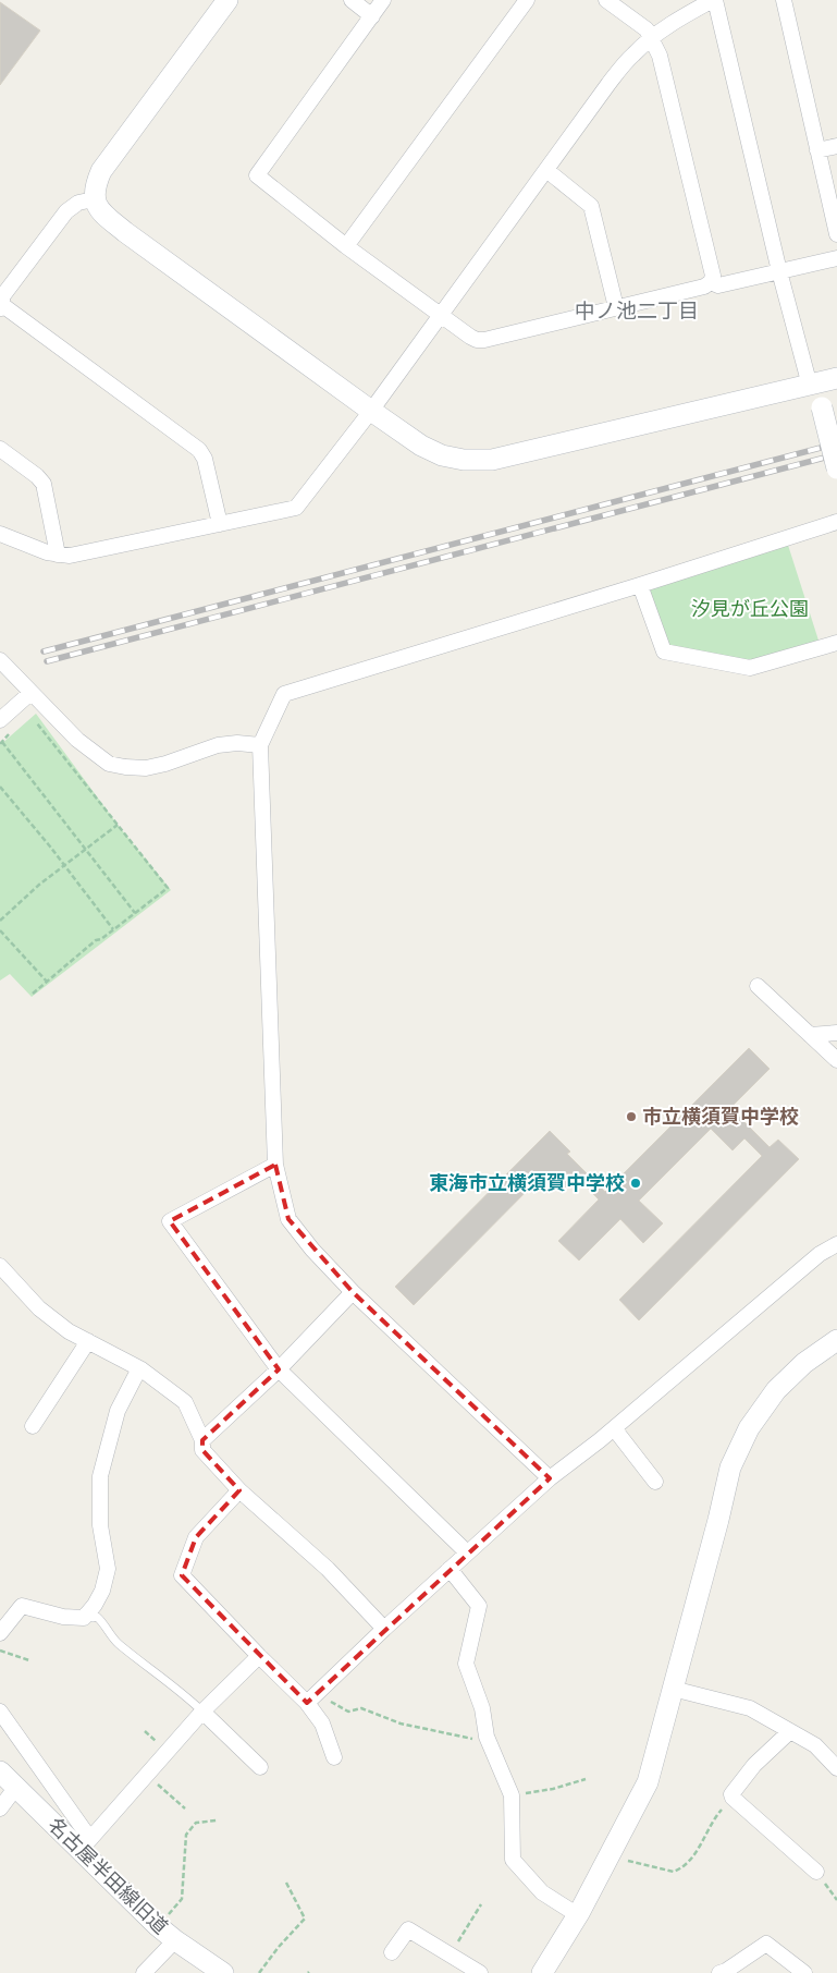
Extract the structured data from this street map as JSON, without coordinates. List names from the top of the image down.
{
  "streets": {
    "street": ["名古屋半田線旧道"]
  },
  "districts": ["中ノ池二丁目"],
  "parks": ["汐見が丘公園"],
  "places": ["市立横須賀中学校", "東海市立横須賀中学校"]
}
